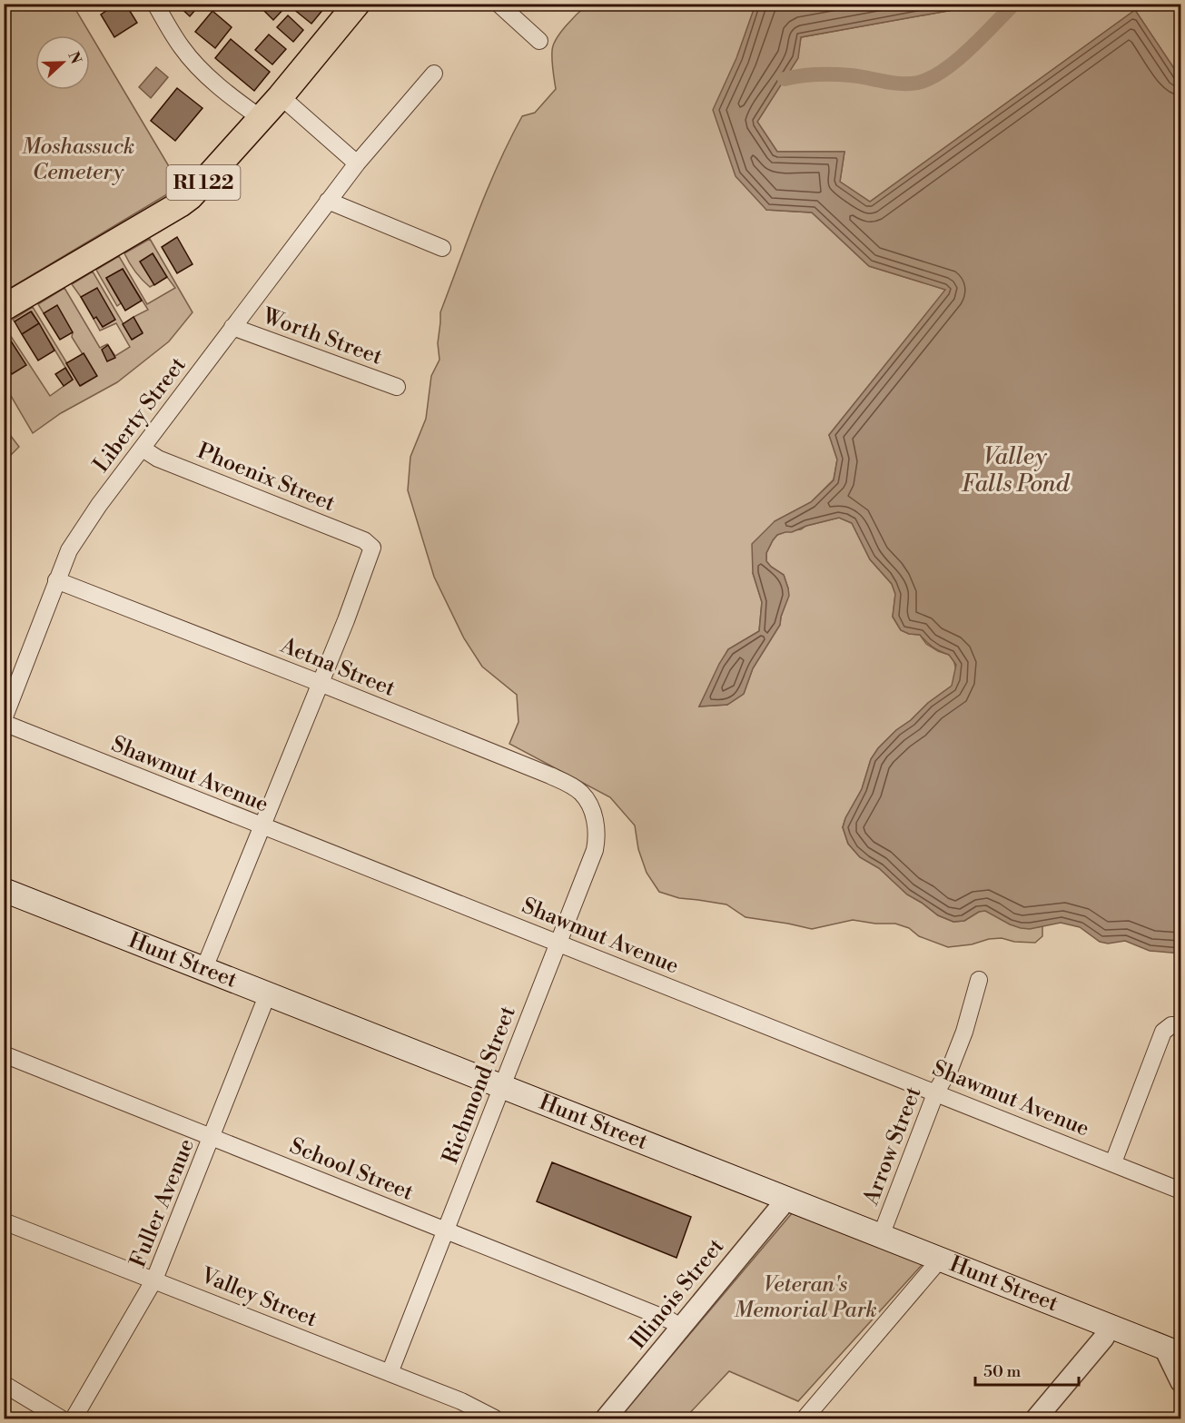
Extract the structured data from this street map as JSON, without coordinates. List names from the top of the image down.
{
  "streets": {
    "main road": ["RI 122", "Hunt Street"],
    "street": [
      "Worth Street",
      "Liberty Street",
      "Phoenix Street",
      "Aetna Street",
      "Shawmut Avenue",
      "Richmond Street",
      "Arrow Street",
      "School Street",
      "Fuller Avenue",
      "Illinois Street",
      "Valley Street"
    ]
  },
  "crossings": [
    ["Worth Street", "Liberty Street"],
    ["Liberty Street", "Phoenix Street"],
    ["Liberty Street", "Aetna Street"],
    ["Liberty Street", "Shawmut Avenue"],
    ["Phoenix Street", "Aetna Street"],
    ["Aetna Street", "Richmond Street"],
    ["Shawmut Avenue", "Richmond Street"],
    ["Shawmut Avenue", "Arrow Street"],
    ["Hunt Street", "Richmond Street"],
    ["Hunt Street", "Arrow Street"],
    ["Hunt Street", "Fuller Avenue"],
    ["Hunt Street", "Illinois Street"],
    ["Richmond Street", "School Street"],
    ["Richmond Street", "Valley Street"],
    ["School Street", "Fuller Avenue"],
    ["School Street", "Illinois Street"],
    ["Fuller Avenue", "Valley Street"]
  ],
  "water": ["Valley Falls Pond"],
  "parks": ["Moshassuck Cemetery", "Veteran's Memorial Park"],
  "scale_bar": "50 m",
  "north": "right"
}
